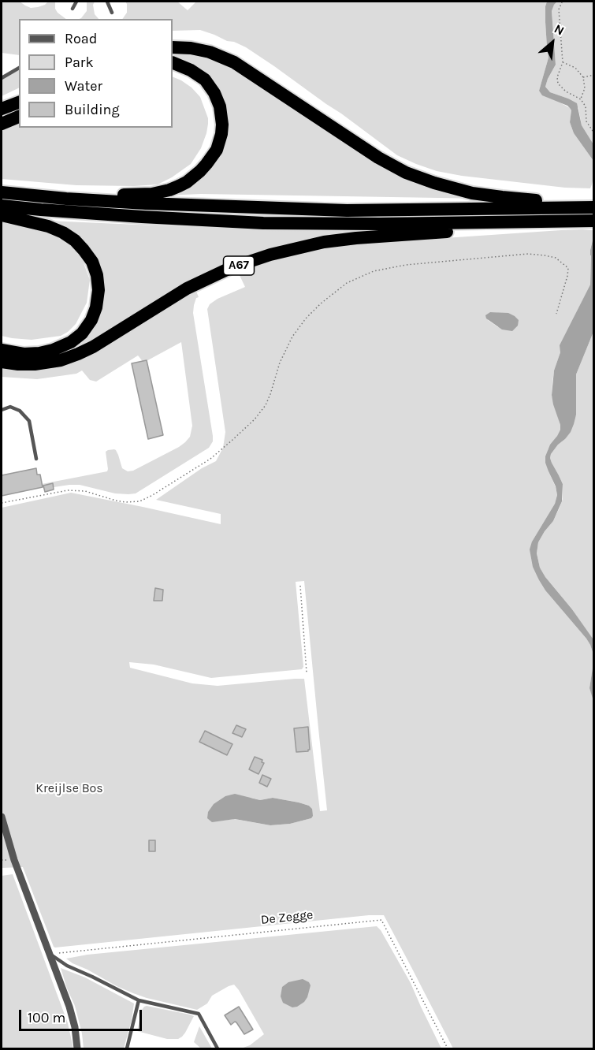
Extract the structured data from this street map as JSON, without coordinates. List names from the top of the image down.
{
  "streets": {
    "highway": ["A67"],
    "path": ["De Zegge"]
  },
  "parks": ["Kreijlse Bos"],
  "legend": [
    "Road",
    "Park",
    "Water",
    "Building"
  ],
  "scale_bar": "100 m",
  "north": "top right"
}
